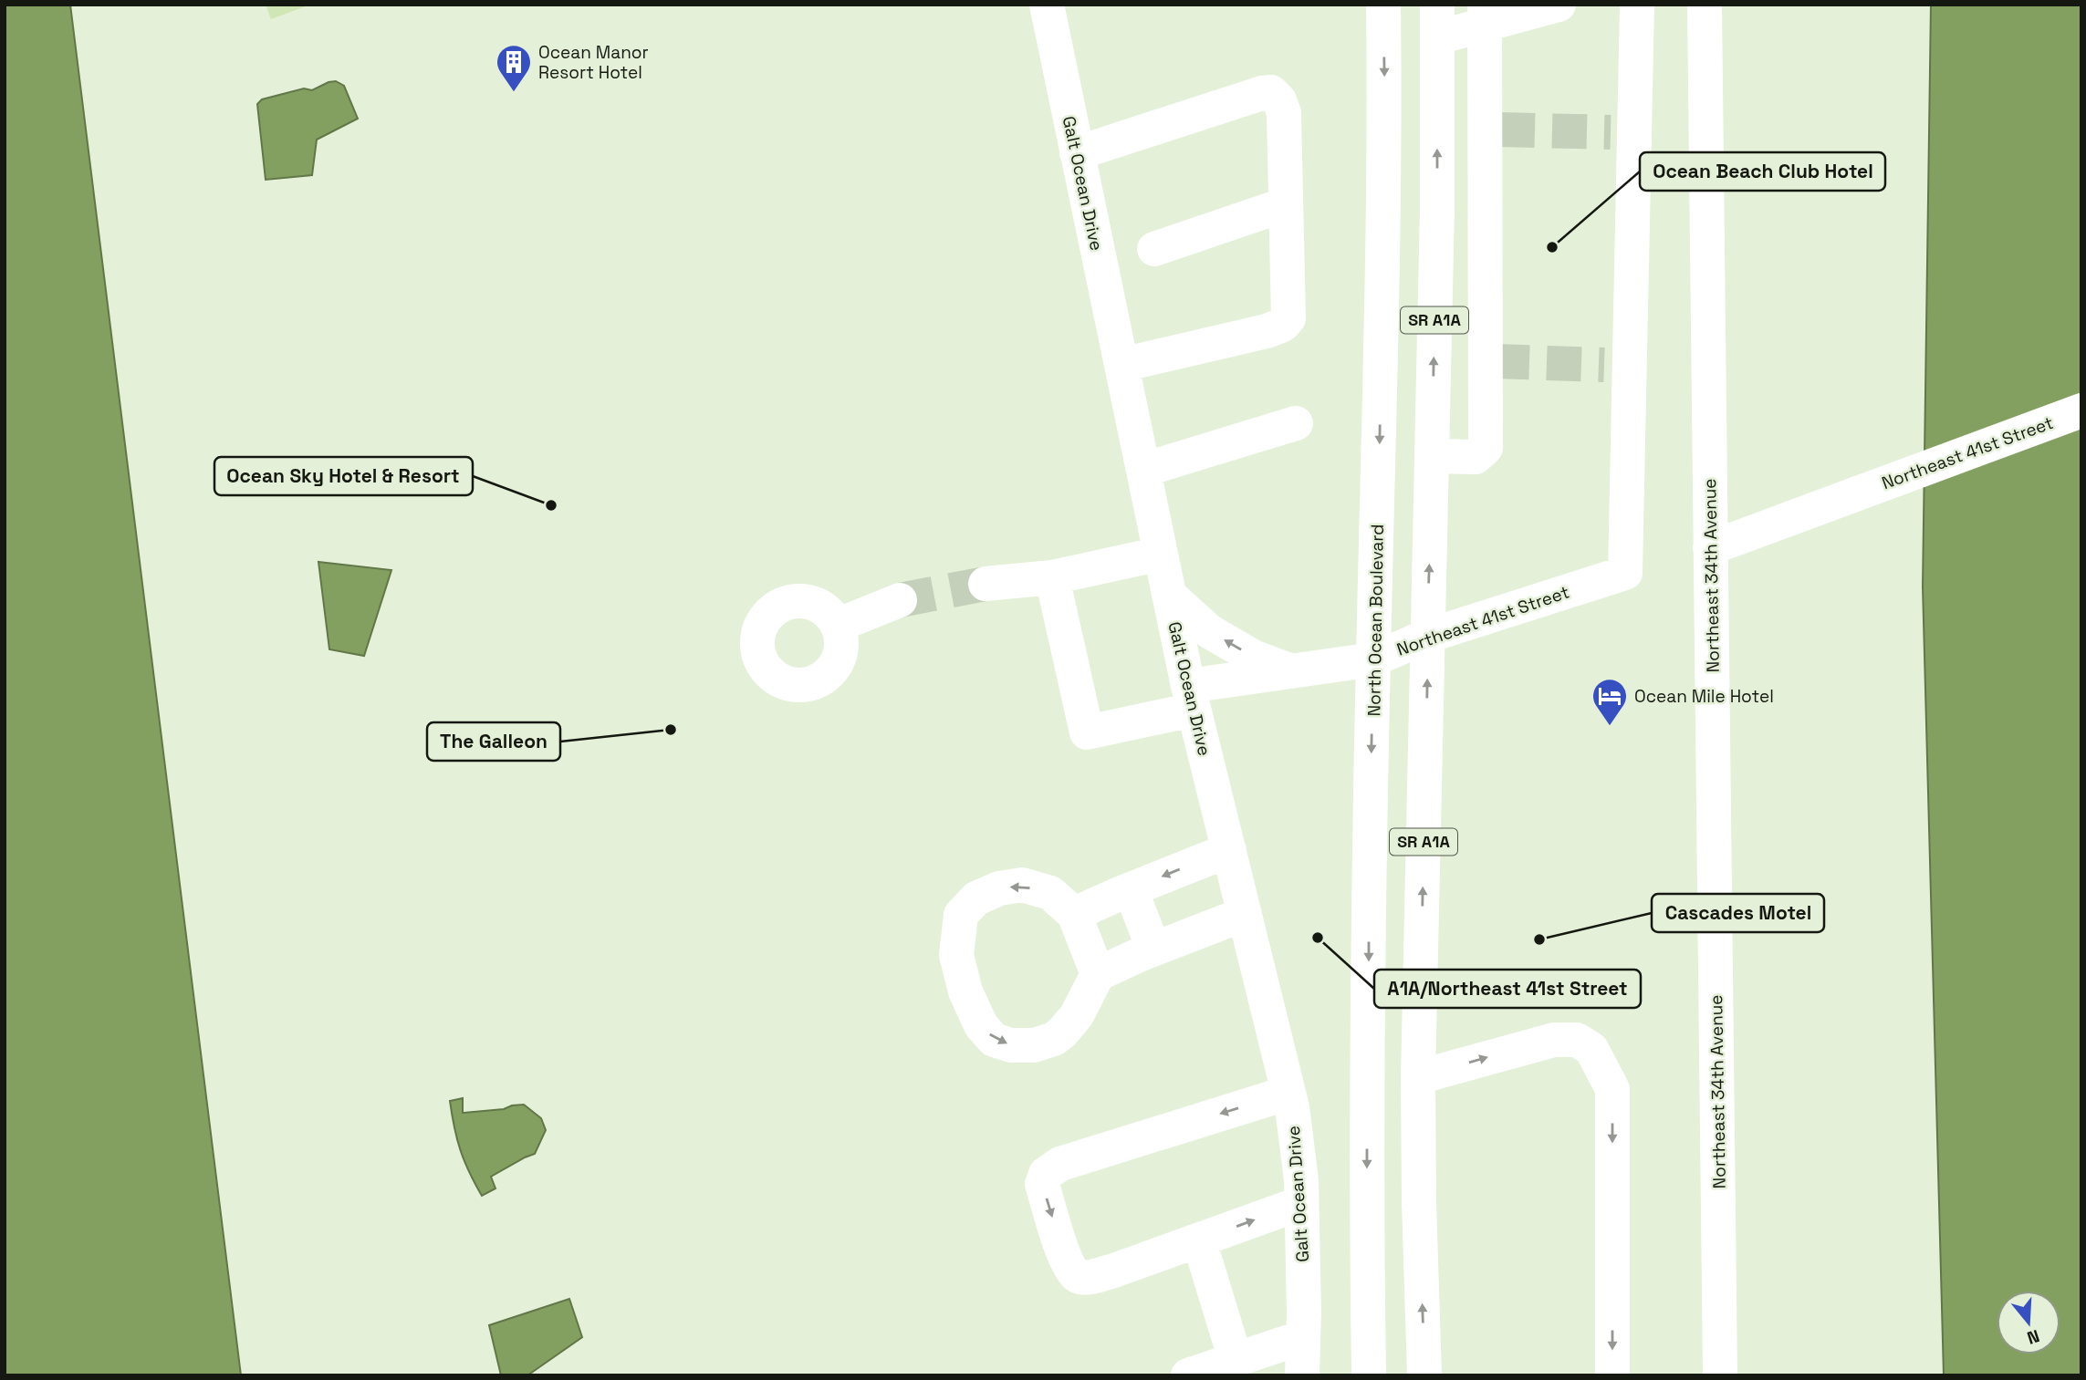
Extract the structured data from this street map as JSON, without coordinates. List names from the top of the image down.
{
  "streets": {
    "street": [
      "Galt Ocean Drive",
      "SR A1A",
      "Northeast 41st Street",
      "Northeast 34th Avenue",
      "North Ocean Boulevard"
    ]
  },
  "crossings": [
    ["Galt Ocean Drive", "Northeast 41st Street"],
    ["SR A1A", "Northeast 41st Street"],
    ["Northeast 41st Street", "Northeast 34th Avenue"],
    ["Northeast 41st Street", "North Ocean Boulevard"]
  ],
  "places": {
    "building": ["Ocean Manor Resort Hotel"],
    "other": [
      "Ocean Beach Club Hotel",
      "Ocean Sky Hotel & Resort",
      "The Galleon",
      "A1A/Northeast 41st Street",
      "Cascades Motel"
    ],
    "hotel": ["Ocean Mile Hotel"]
  },
  "north": "bottom"
}
